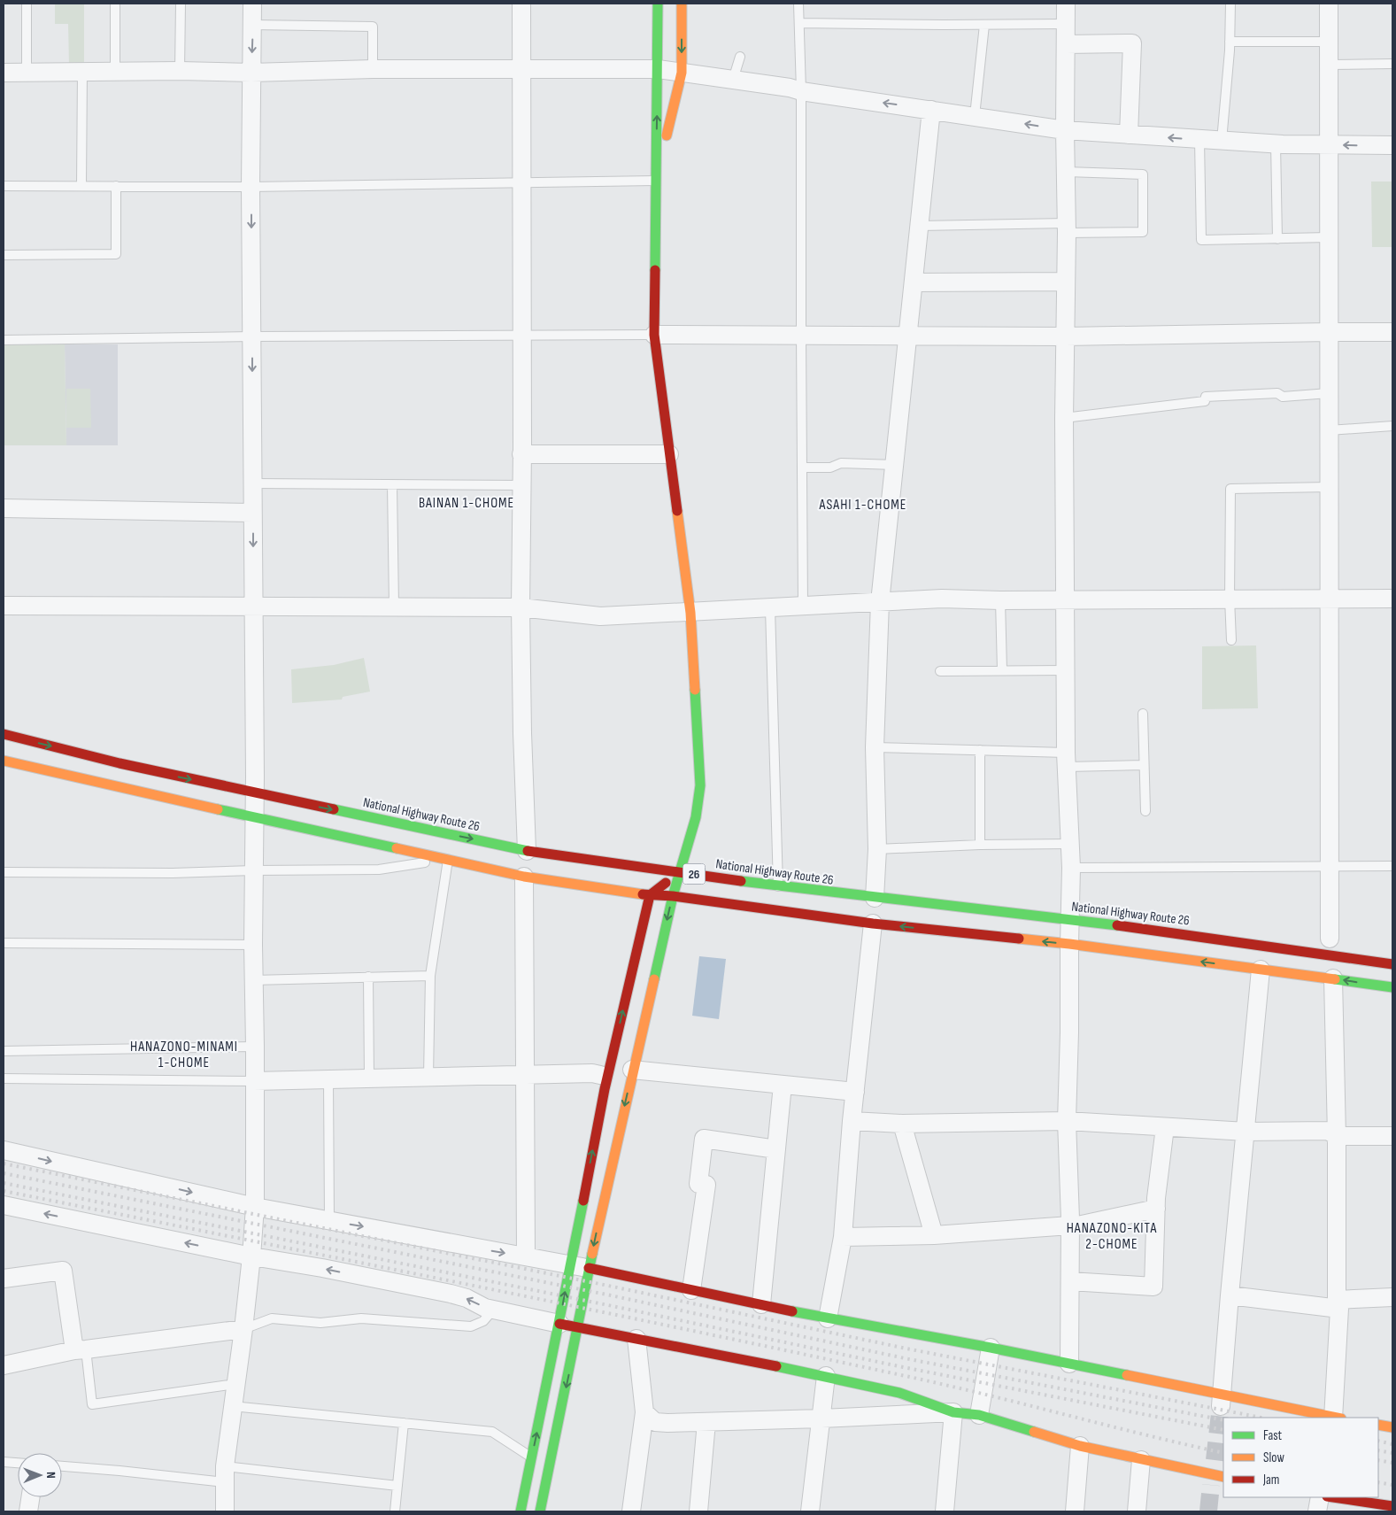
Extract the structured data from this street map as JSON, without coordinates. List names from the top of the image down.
{
  "streets": {
    "main road": ["National Highway Route 26", "26"]
  },
  "districts": [
    "BAINAN 1-CHOME",
    "ASAHI 1-CHOME",
    "HANAZONO-MINAMI 1-CHOME",
    "HANAZONO-KITA 2-CHOME"
  ],
  "legend": ["Fast", "Slow", "Jam"],
  "north": "right"
}
